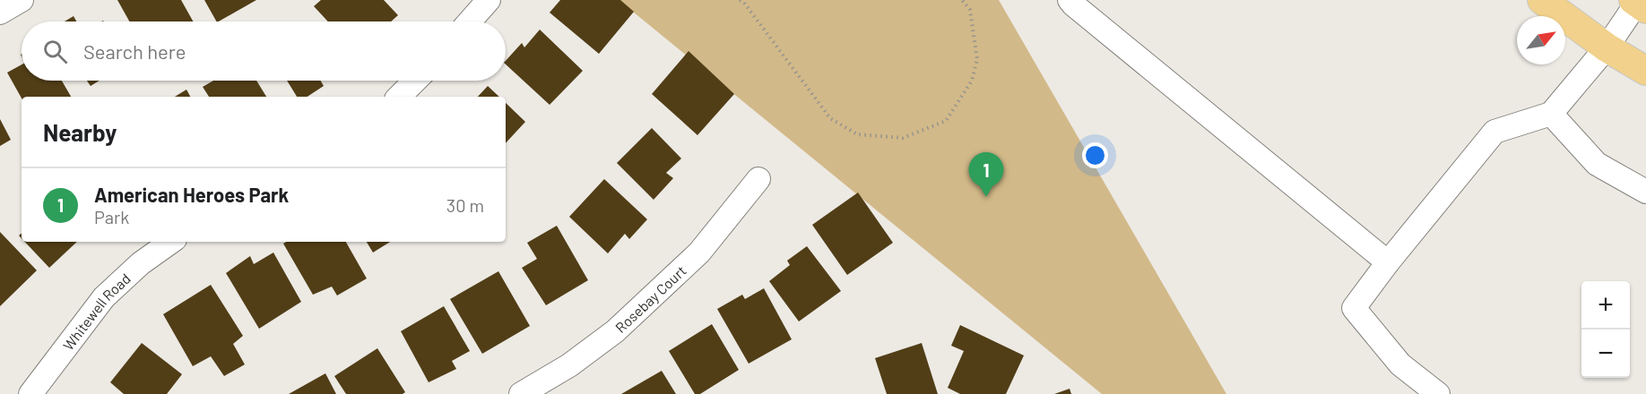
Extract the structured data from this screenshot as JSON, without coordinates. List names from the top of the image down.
{
  "streets": {
    "street": ["Rosebay Court", "Whitewell Road"]
  },
  "north": "top right",
  "page": {
    "search": "Search here",
    "heading": "Nearby",
    "pins": "1",
    "list": [
      {
        "mark": "1",
        "name": "American Heroes Park",
        "note": "Park",
        "value": "30 m"
      }
    ],
    "map_buttons": ["+", "−"]
  }
}
